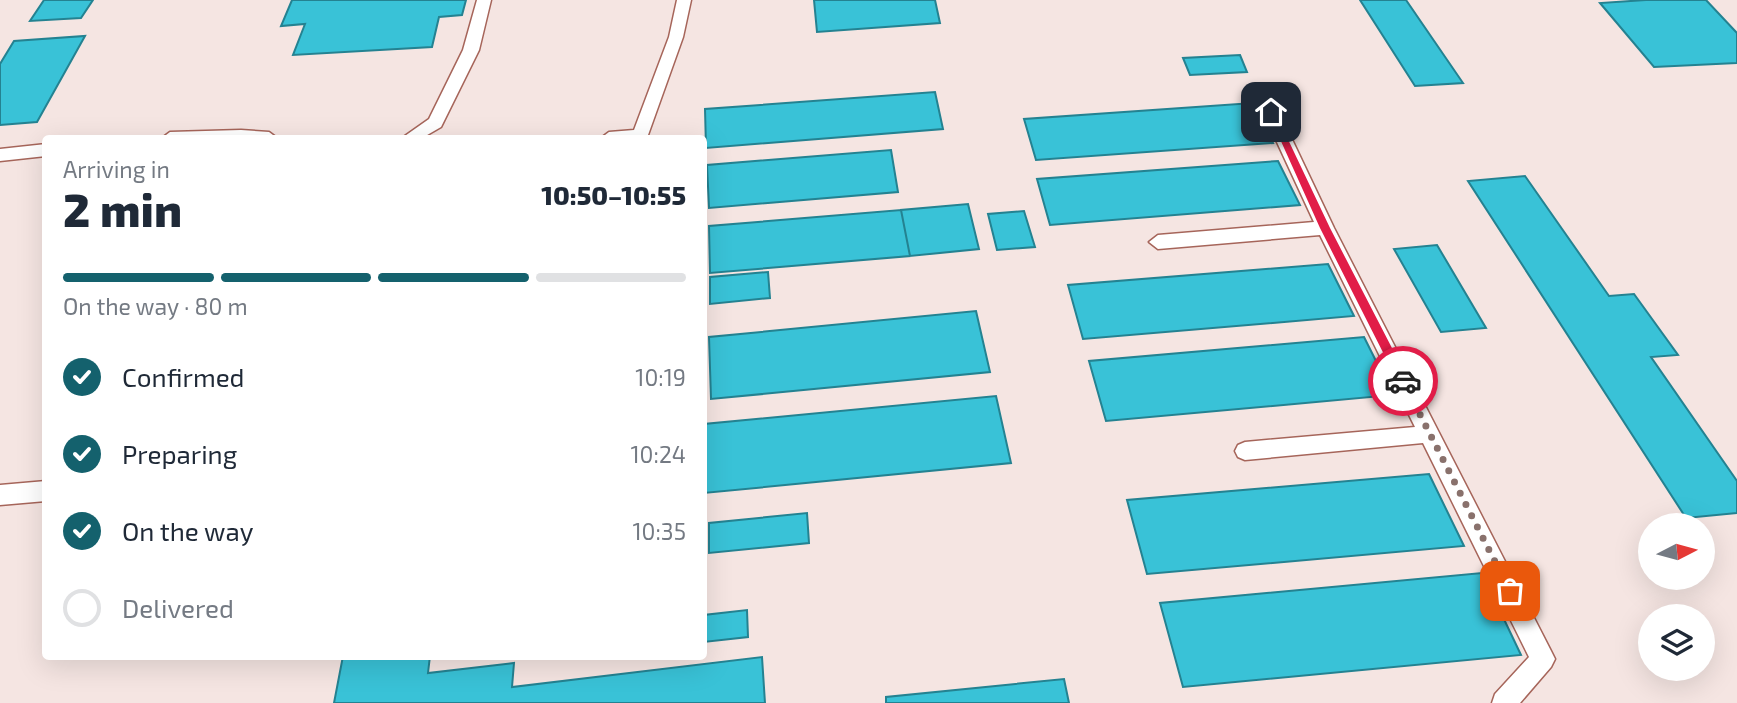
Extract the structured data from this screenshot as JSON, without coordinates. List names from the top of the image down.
{
  "north": "right",
  "page": {
    "heading": ["2 min", "Arriving in", "10:50–10:55"],
    "bar": "On the way · 80 m",
    "list": [
      ["Confirmed", "10:19"],
      ["Preparing", "10:24"],
      ["On the way", "10:35"],
      "Delivered"
    ]
  }
}
